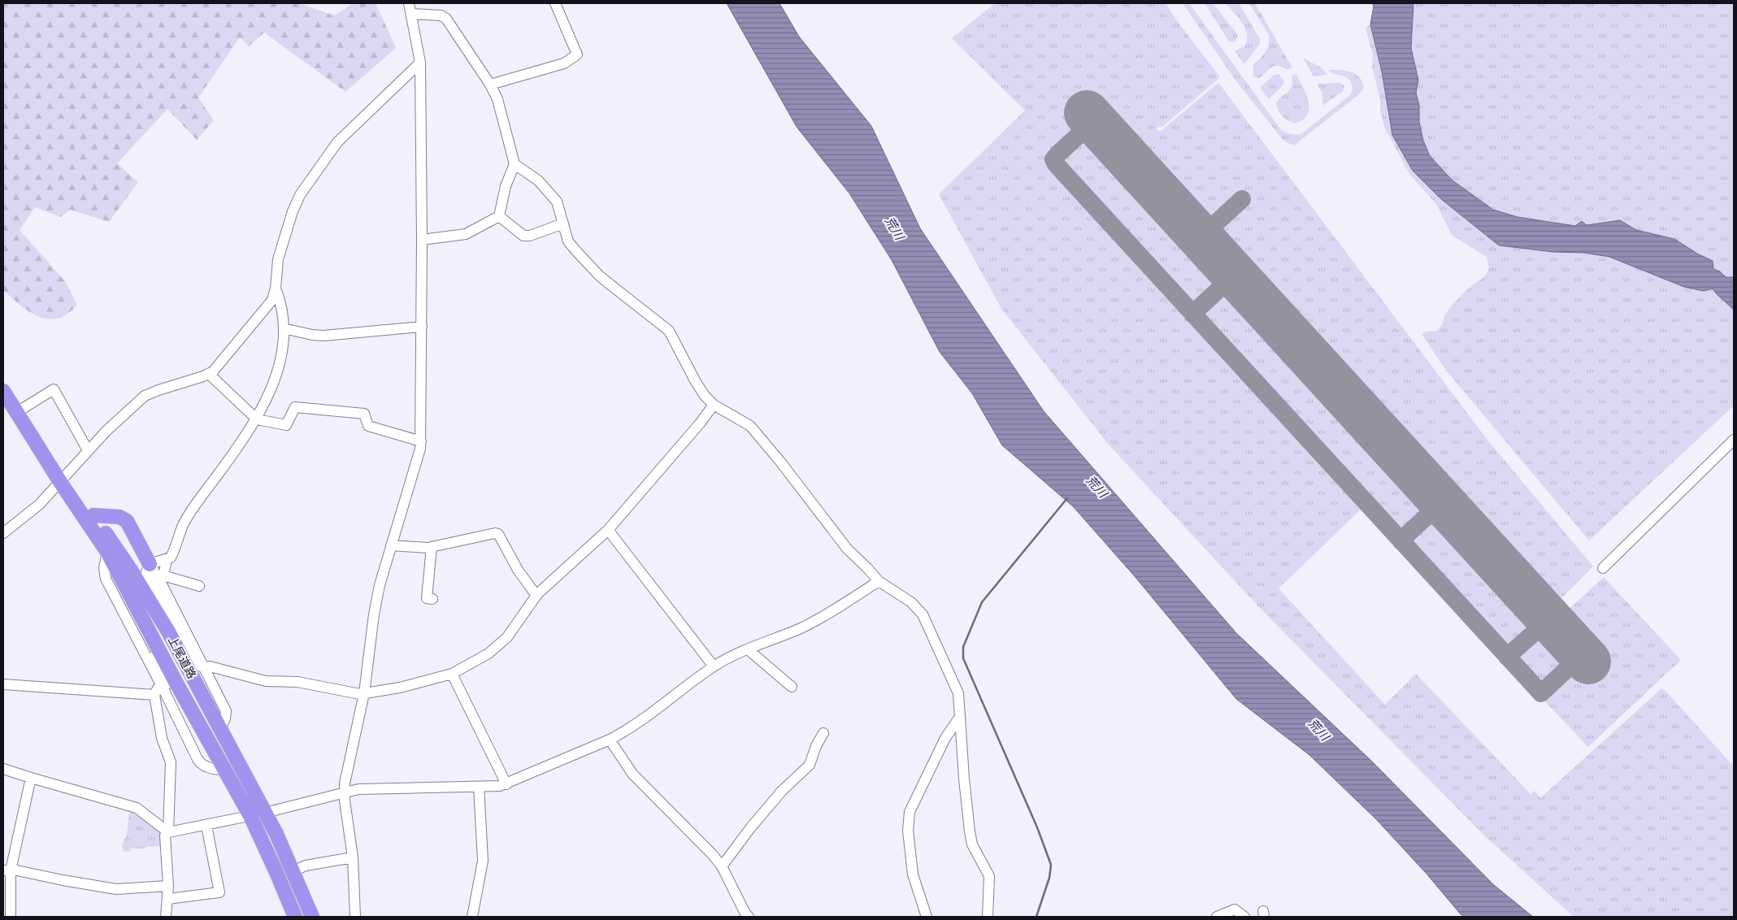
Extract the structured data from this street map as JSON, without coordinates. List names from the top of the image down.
{
  "streets": {
    "highway": ["上尾道路"]
  },
  "water": ["荒川"]
}
